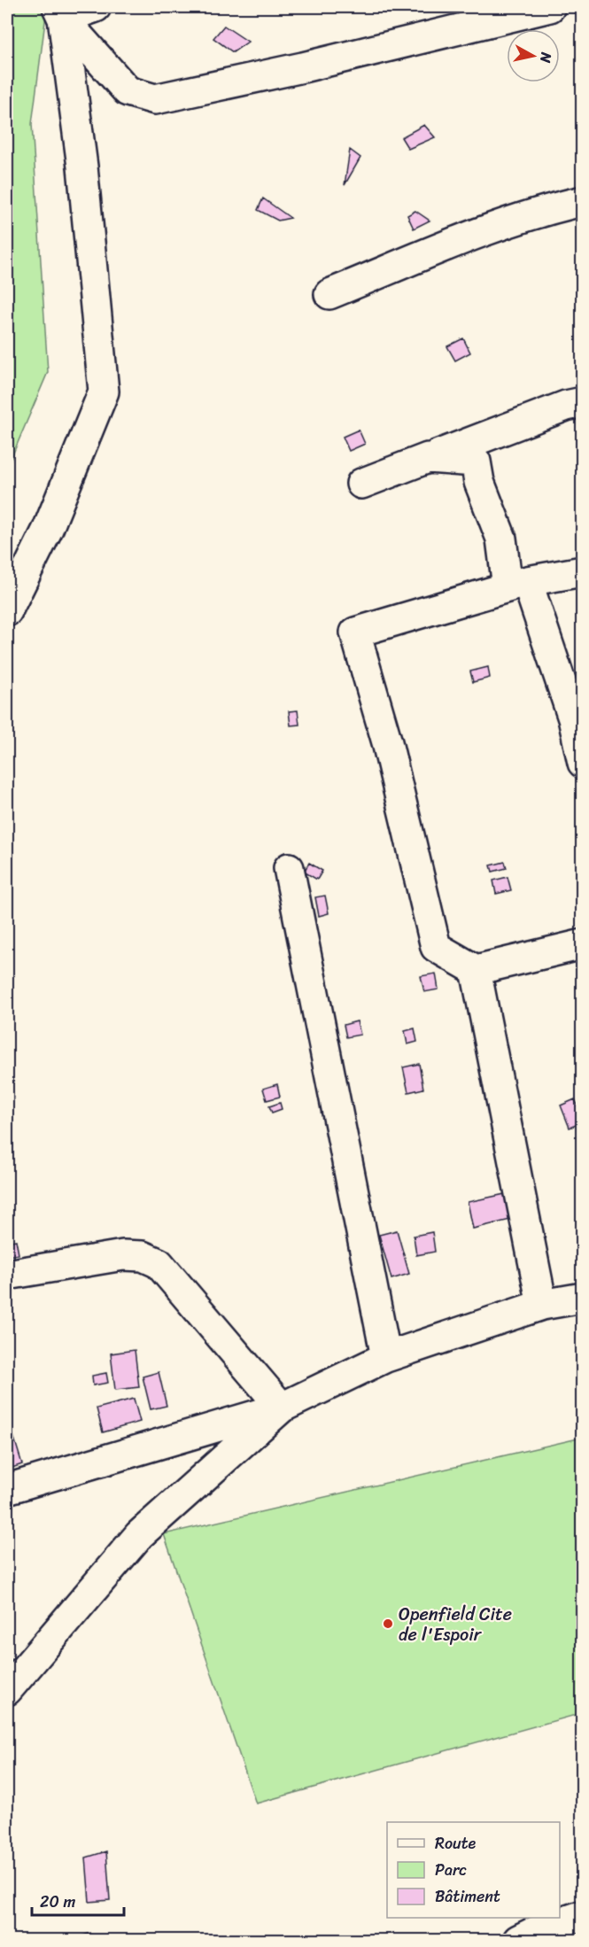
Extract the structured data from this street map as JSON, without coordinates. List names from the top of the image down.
{
  "places": ["Openfield Cite de l'Espoir"],
  "legend": ["Route", "Parc", "Bâtiment"],
  "scale_bar": "20 m",
  "north": "right"
}
